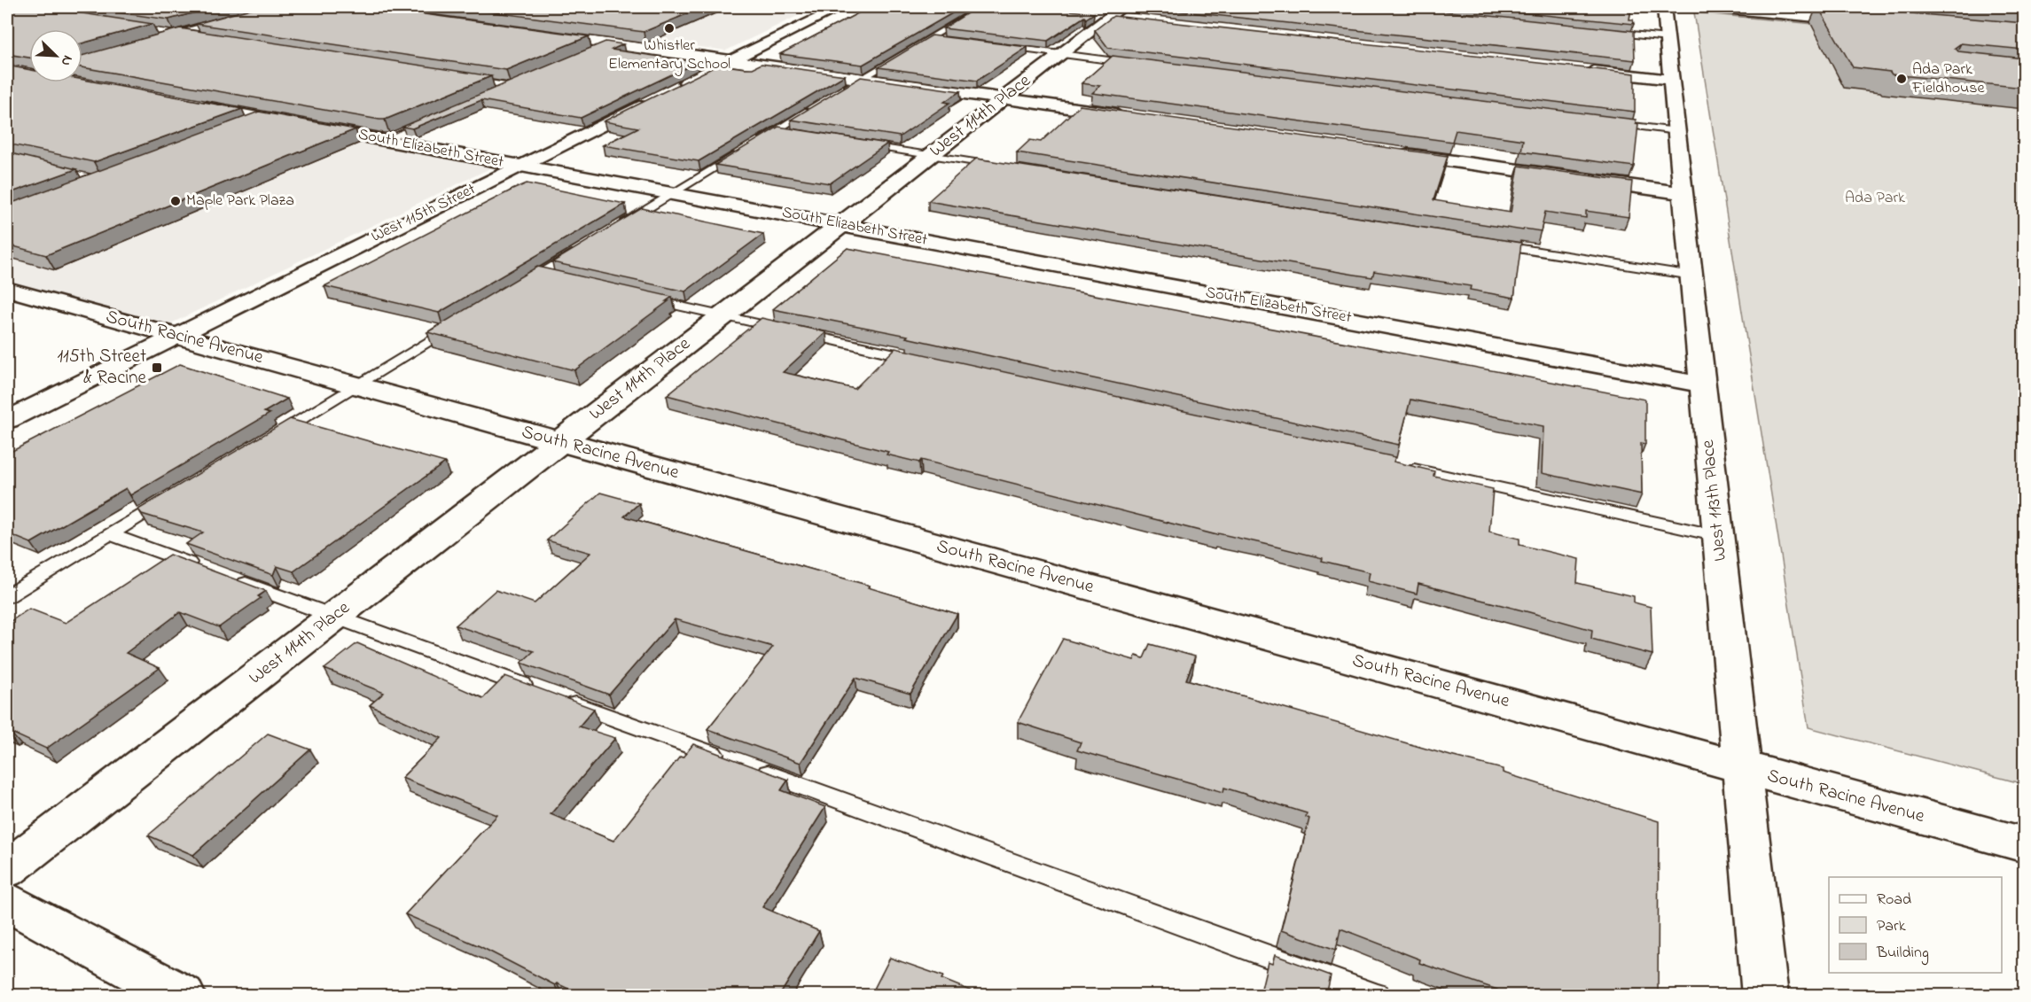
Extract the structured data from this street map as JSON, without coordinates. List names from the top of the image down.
{
  "streets": {
    "street": [
      "West 114th Place",
      "South Elizabeth Street",
      "West 115th Street",
      "South Racine Avenue",
      "West 113th Place"
    ]
  },
  "crossings": [
    ["West 114th Place", "South Elizabeth Street"],
    ["West 114th Place", "South Racine Avenue"],
    ["South Elizabeth Street", "West 115th Street"],
    ["South Elizabeth Street", "West 113th Place"],
    ["West 115th Street", "South Racine Avenue"],
    ["South Racine Avenue", "West 113th Place"]
  ],
  "parks": ["Ada Park"],
  "places": {
    "other": ["Whistler Elementary School", "Ada Park Fieldhouse", "Maple Park Plaza"],
    "transit": ["115th Street & Racine"]
  },
  "legend": ["Road", "Park", "Building"],
  "north": "bottom right"
}
